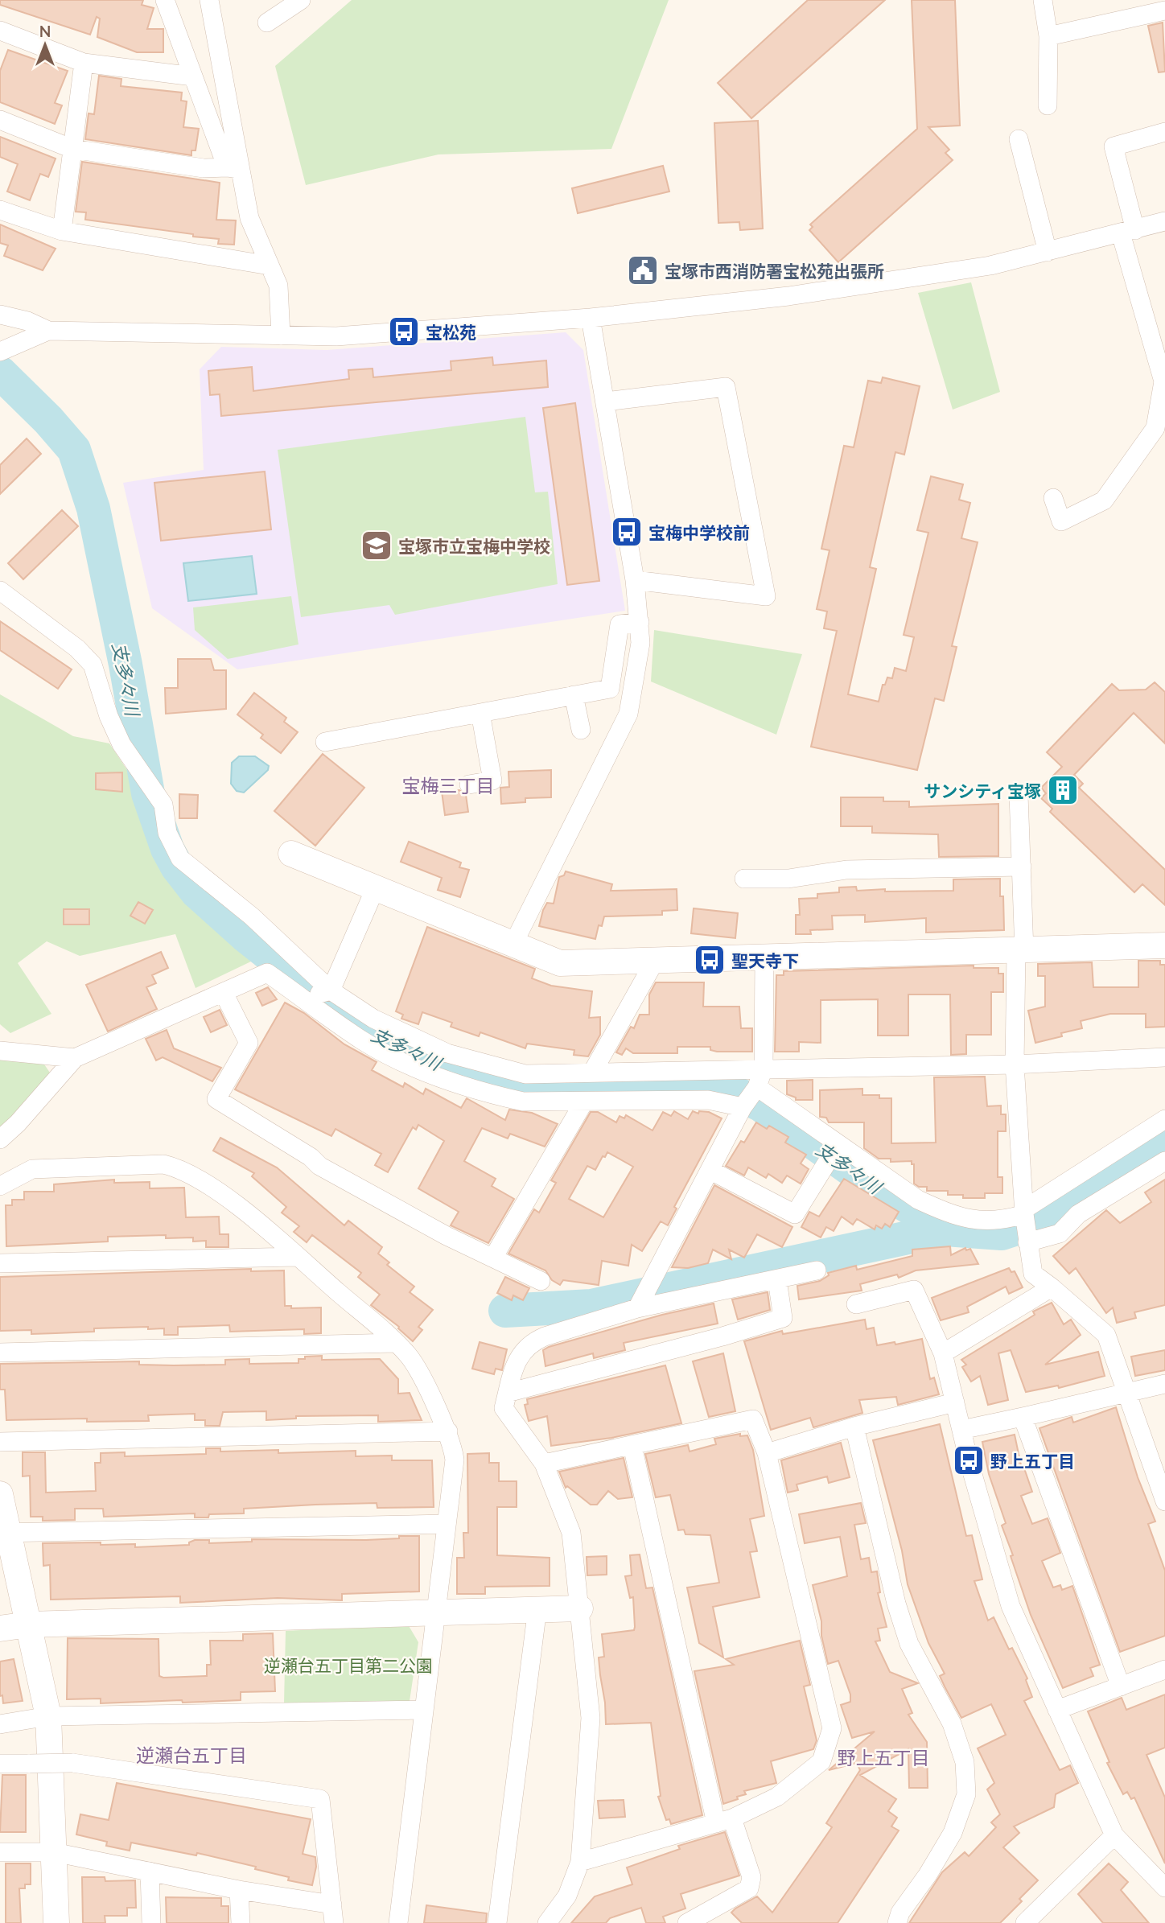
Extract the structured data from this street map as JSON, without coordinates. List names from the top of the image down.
{
  "districts": ["宝梅三丁目", "逆瀬台五丁目", "野上五丁目"],
  "water": ["支多々川"],
  "parks": ["逆瀬台五丁目第二公園"],
  "places": {
    "public building": ["宝塚市西消防署宝松苑出張所"],
    "bus stop": [
      "宝松苑",
      "宝梅中学校前",
      "聖天寺下",
      "野上五丁目"
    ],
    "school or university": ["宝塚市立宝梅中学校"],
    "building": ["サンシティ宝塚"]
  },
  "north": "top"
}
